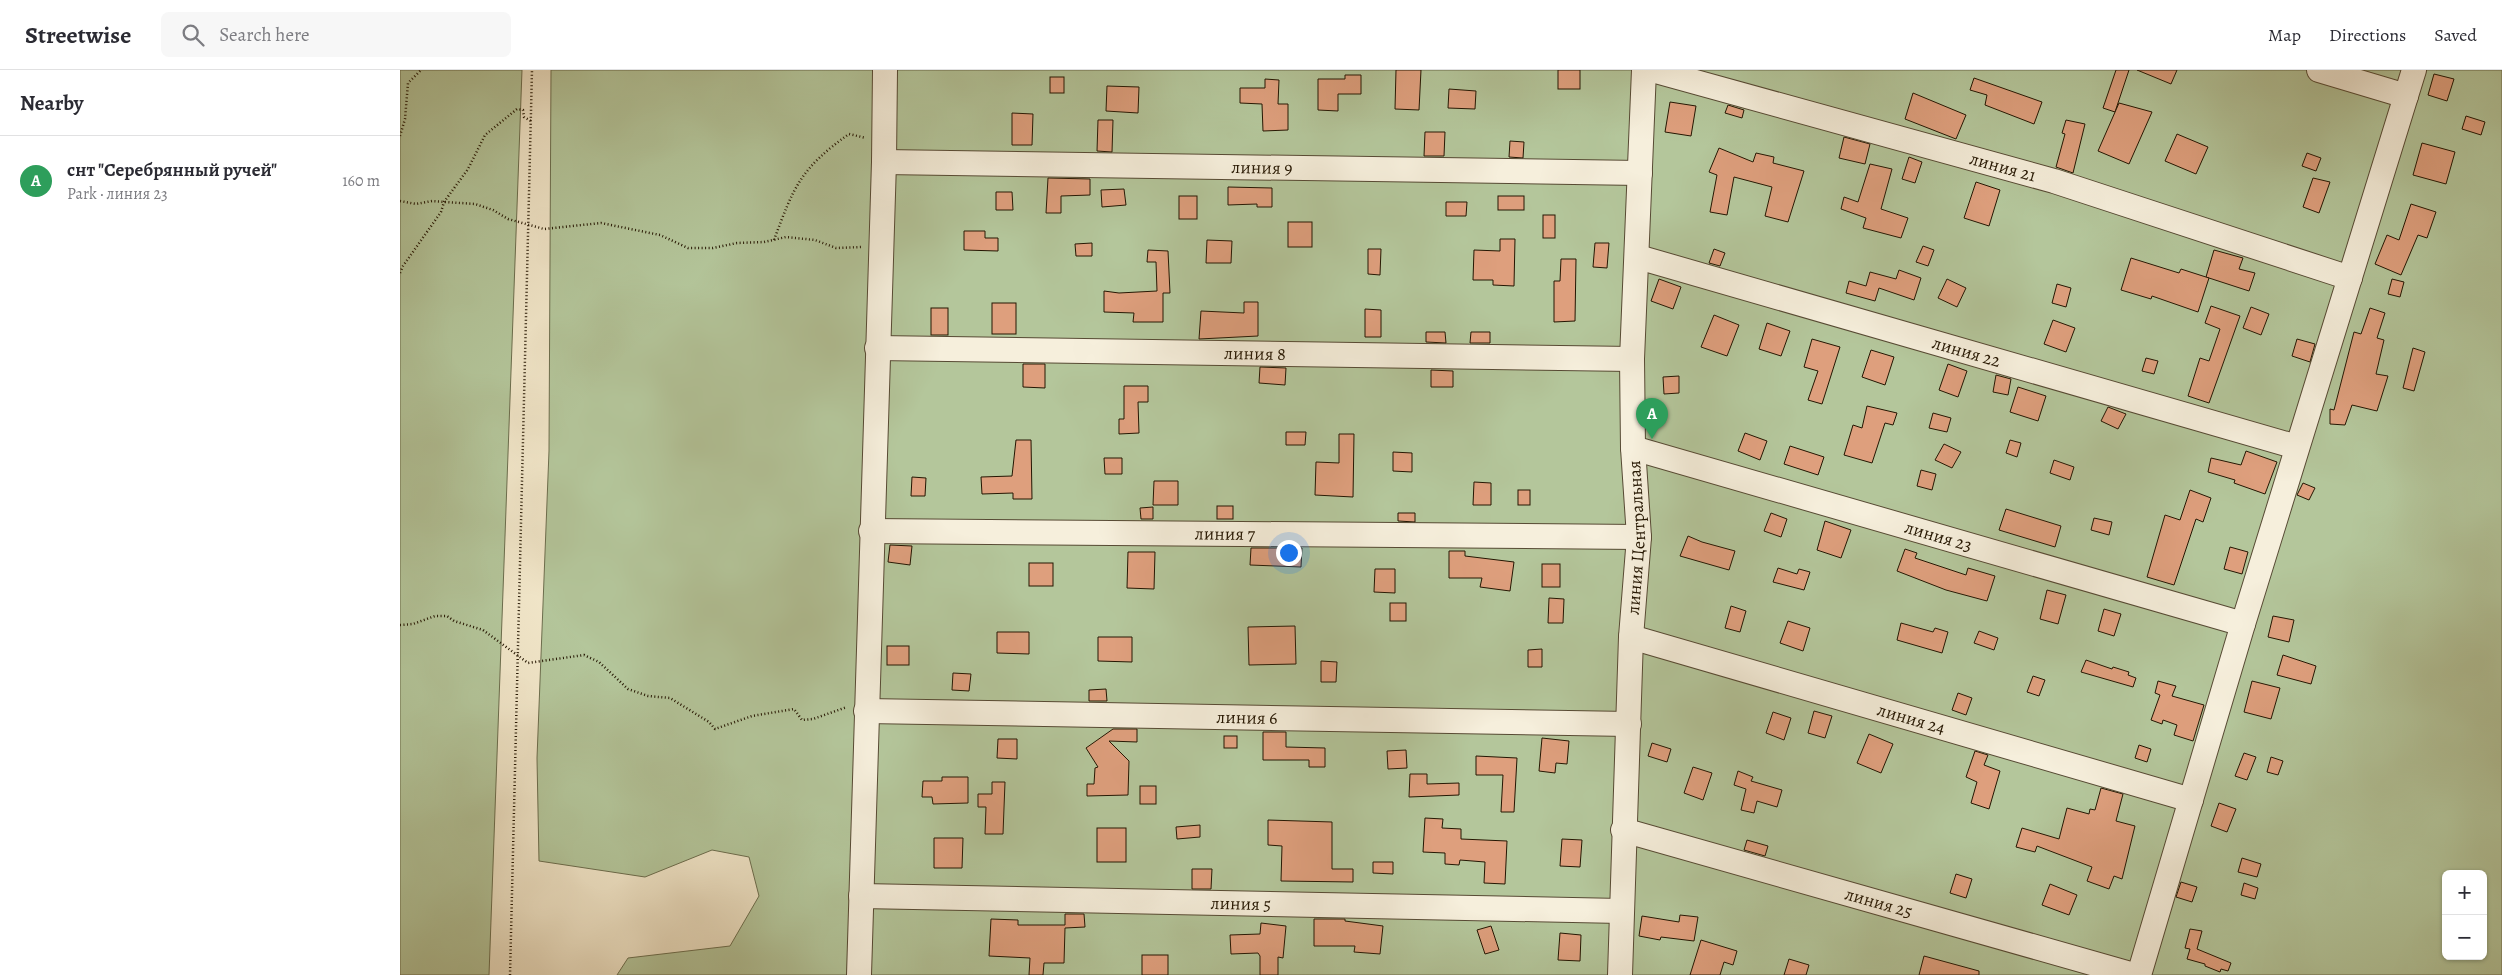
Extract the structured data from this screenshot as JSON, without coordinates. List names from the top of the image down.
{
  "streets": {
    "street": [
      "линия 9",
      "линия 21",
      "линия 22",
      "линия 8",
      "линия 7",
      "линия 23",
      "линия Центральная",
      "линия 6",
      "линия 24",
      "линия 5",
      "линия 25"
    ]
  },
  "crossings": [
    ["линия 9", "линия Центральная"],
    ["линия 22", "линия Центральная"],
    ["линия 8", "линия Центральная"],
    ["линия 7", "линия Центральная"],
    ["линия 23", "линия Центральная"],
    ["линия Центральная", "линия 6"],
    ["линия Центральная", "линия 24"],
    ["линия Центральная", "линия 5"],
    ["линия Центральная", "линия 25"]
  ],
  "page": {
    "header": "Streetwise",
    "search": "Search here",
    "nav": ["Map", "Directions", "Saved"],
    "heading": "Nearby",
    "list": [
      {
        "mark": "A",
        "name": "снт \"Серебрянный ручей\"",
        "note": "Park · линия 23",
        "value": "160 m"
      }
    ],
    "pins": "A",
    "map_buttons": ["+", "−"]
  }
}
